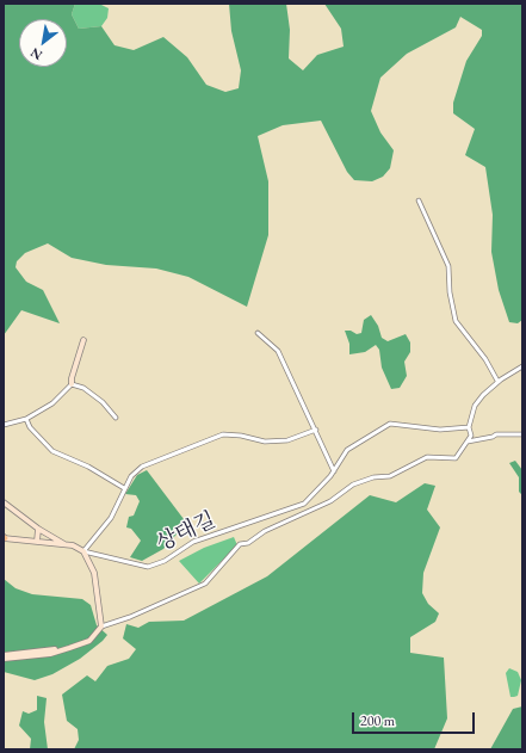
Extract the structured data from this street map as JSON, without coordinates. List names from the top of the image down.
{
  "streets": {
    "street": ["상태길"]
  },
  "scale_bar": "200 m",
  "north": "bottom left"
}
